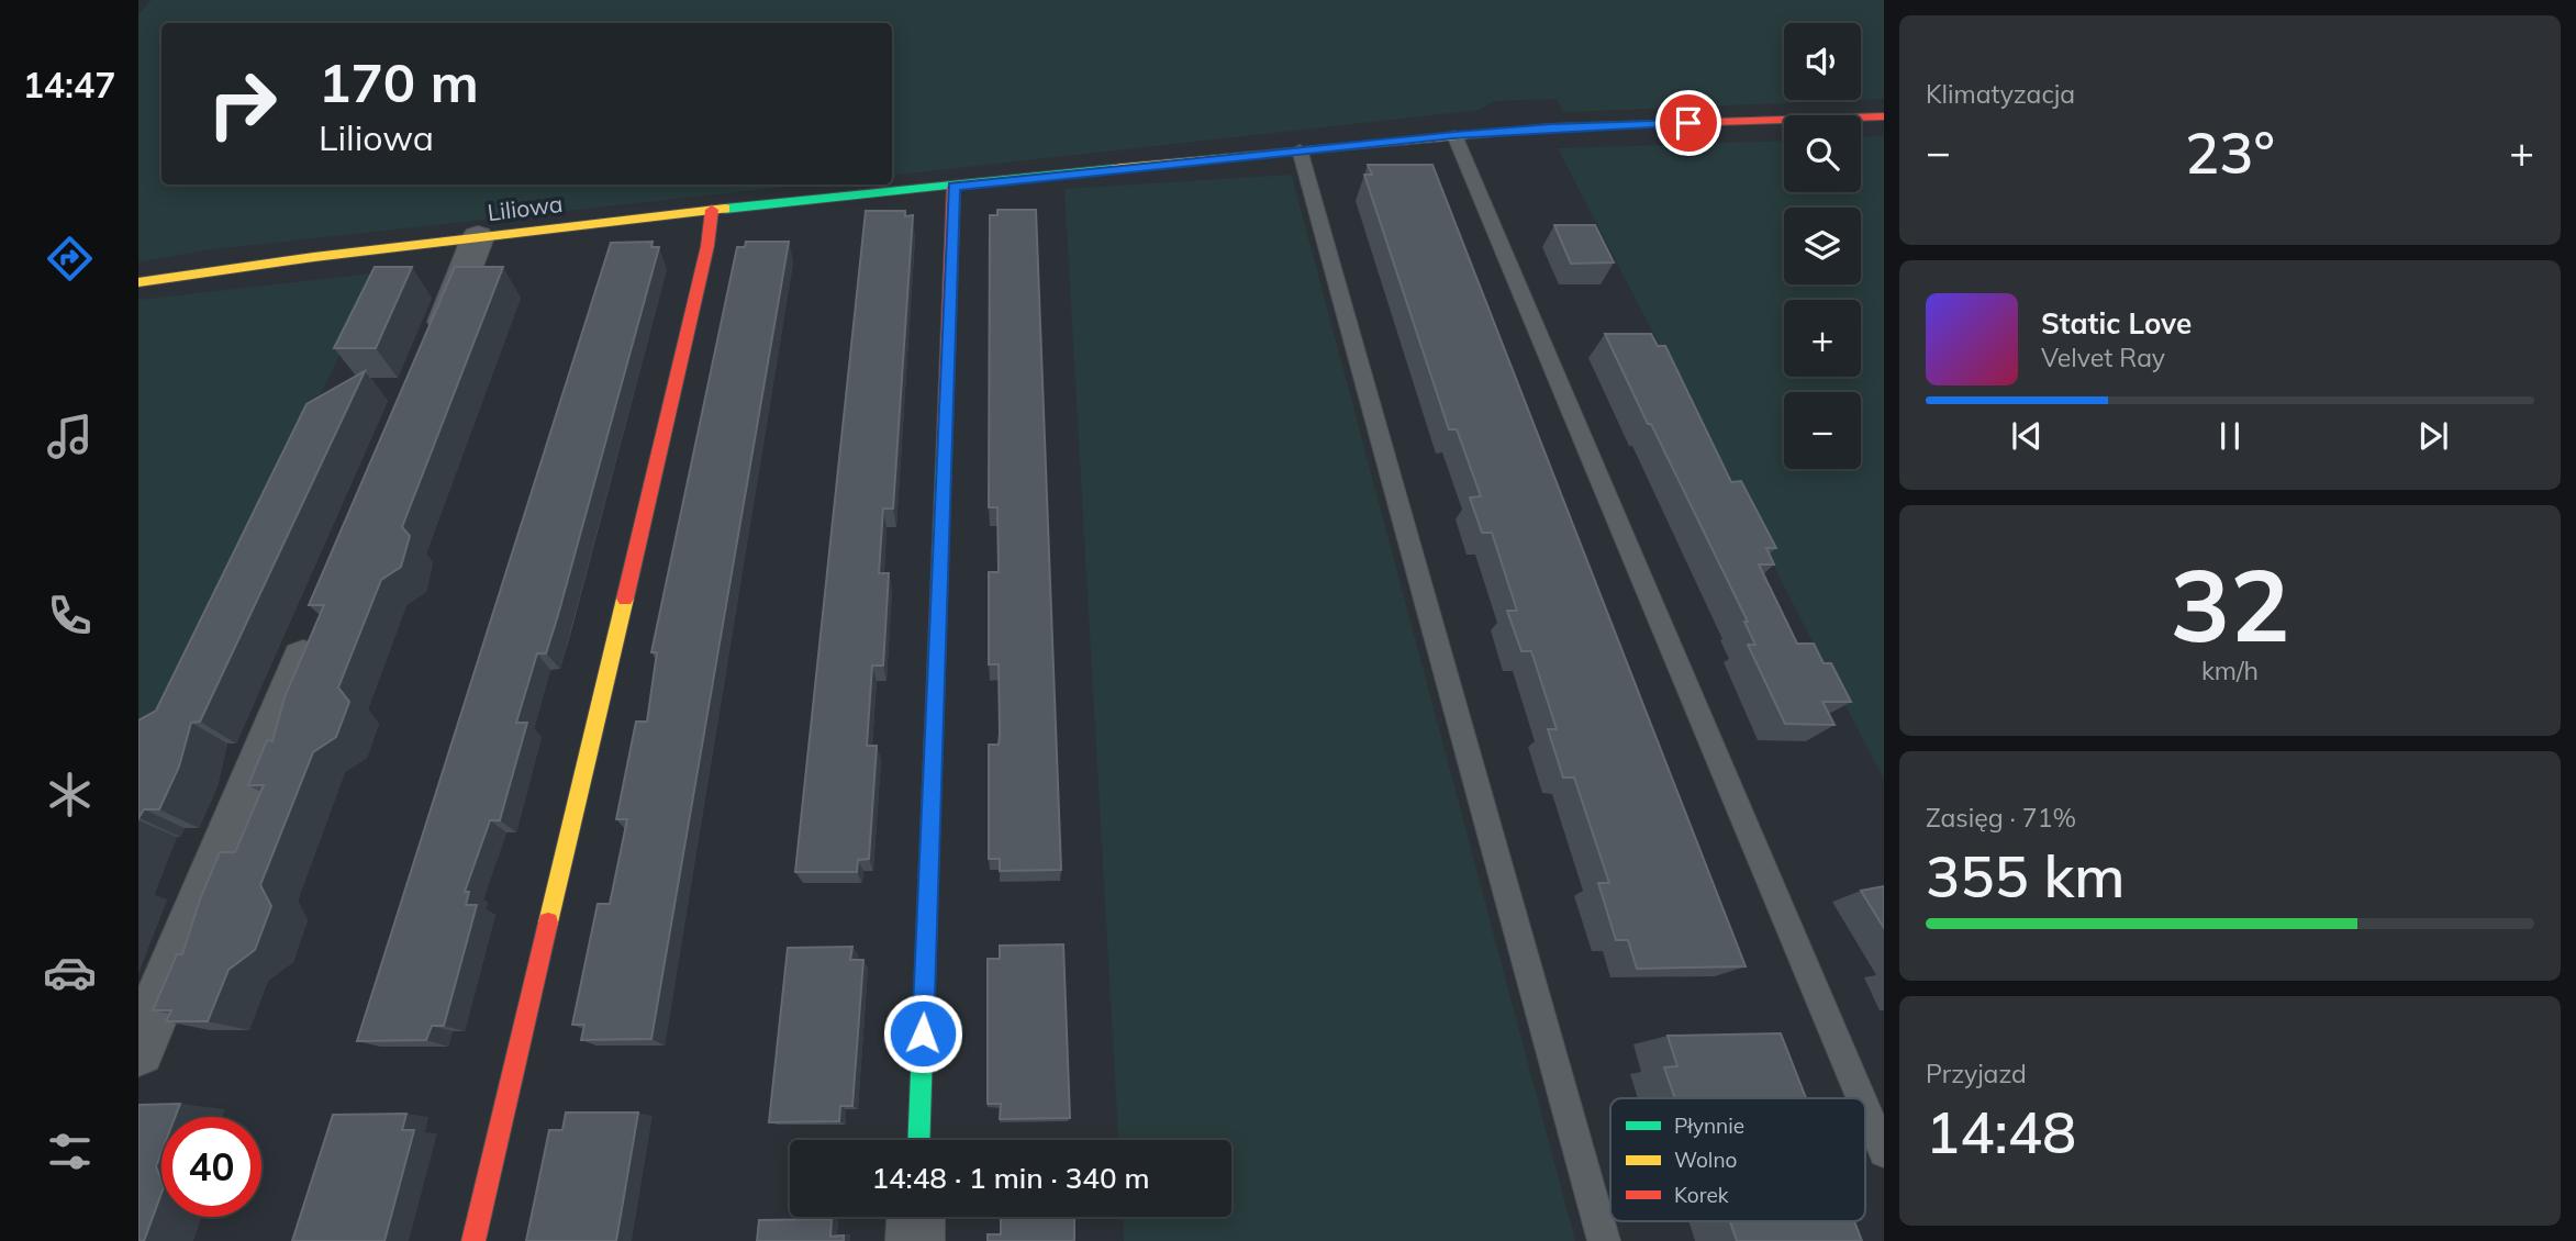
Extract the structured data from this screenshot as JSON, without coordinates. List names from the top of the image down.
{
  "streets": {
    "street": ["Liliowa"]
  },
  "legend": ["Płynnie", "Wolno", "Korek"],
  "page": {
    "tabs": "14:47",
    "tile": [
      "Klimatyzacja",
      ["32", "km/h"],
      ["Zasięg · 71%", "355 km"],
      ["Przyjazd", "14:48"]
    ],
    "map_buttons": ["+", "−"],
    "turn": ["170 m", "Liliowa"],
    "heat": ["−", "23°", "+"],
    "song": ["Static Love", "Velvet Ray"],
    "limit": "40",
    "trip": "14:48 · 1 min · 340 m"
  }
}
